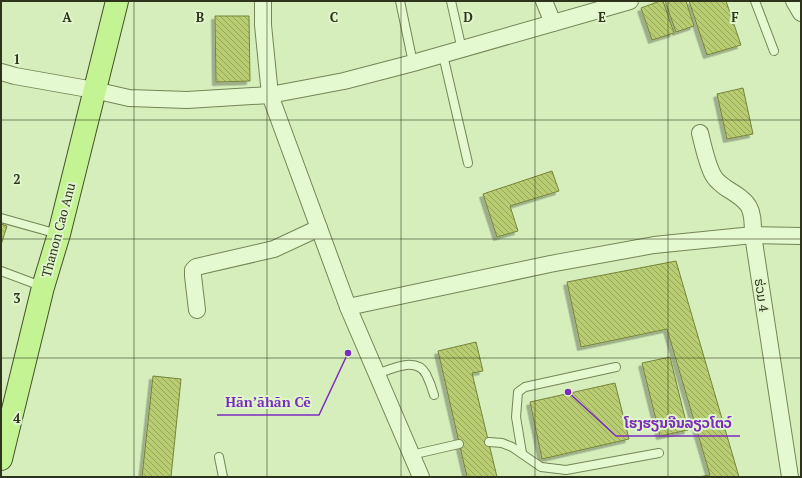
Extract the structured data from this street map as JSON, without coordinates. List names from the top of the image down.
{
  "streets": {
    "main road": ["Thanon Cao Anu"],
    "street": ["ຮ່ວມ 4"]
  },
  "places": ["Hān’āhān Cē", "ໂຮງຮຽນຈີນລຽວໂຕວ໌"],
  "grid": {
    "columns": [
      "A",
      "B",
      "C",
      "D",
      "E",
      "F"
    ],
    "rows": [
      "1",
      "2",
      "3",
      "4"
    ]
  }
}
